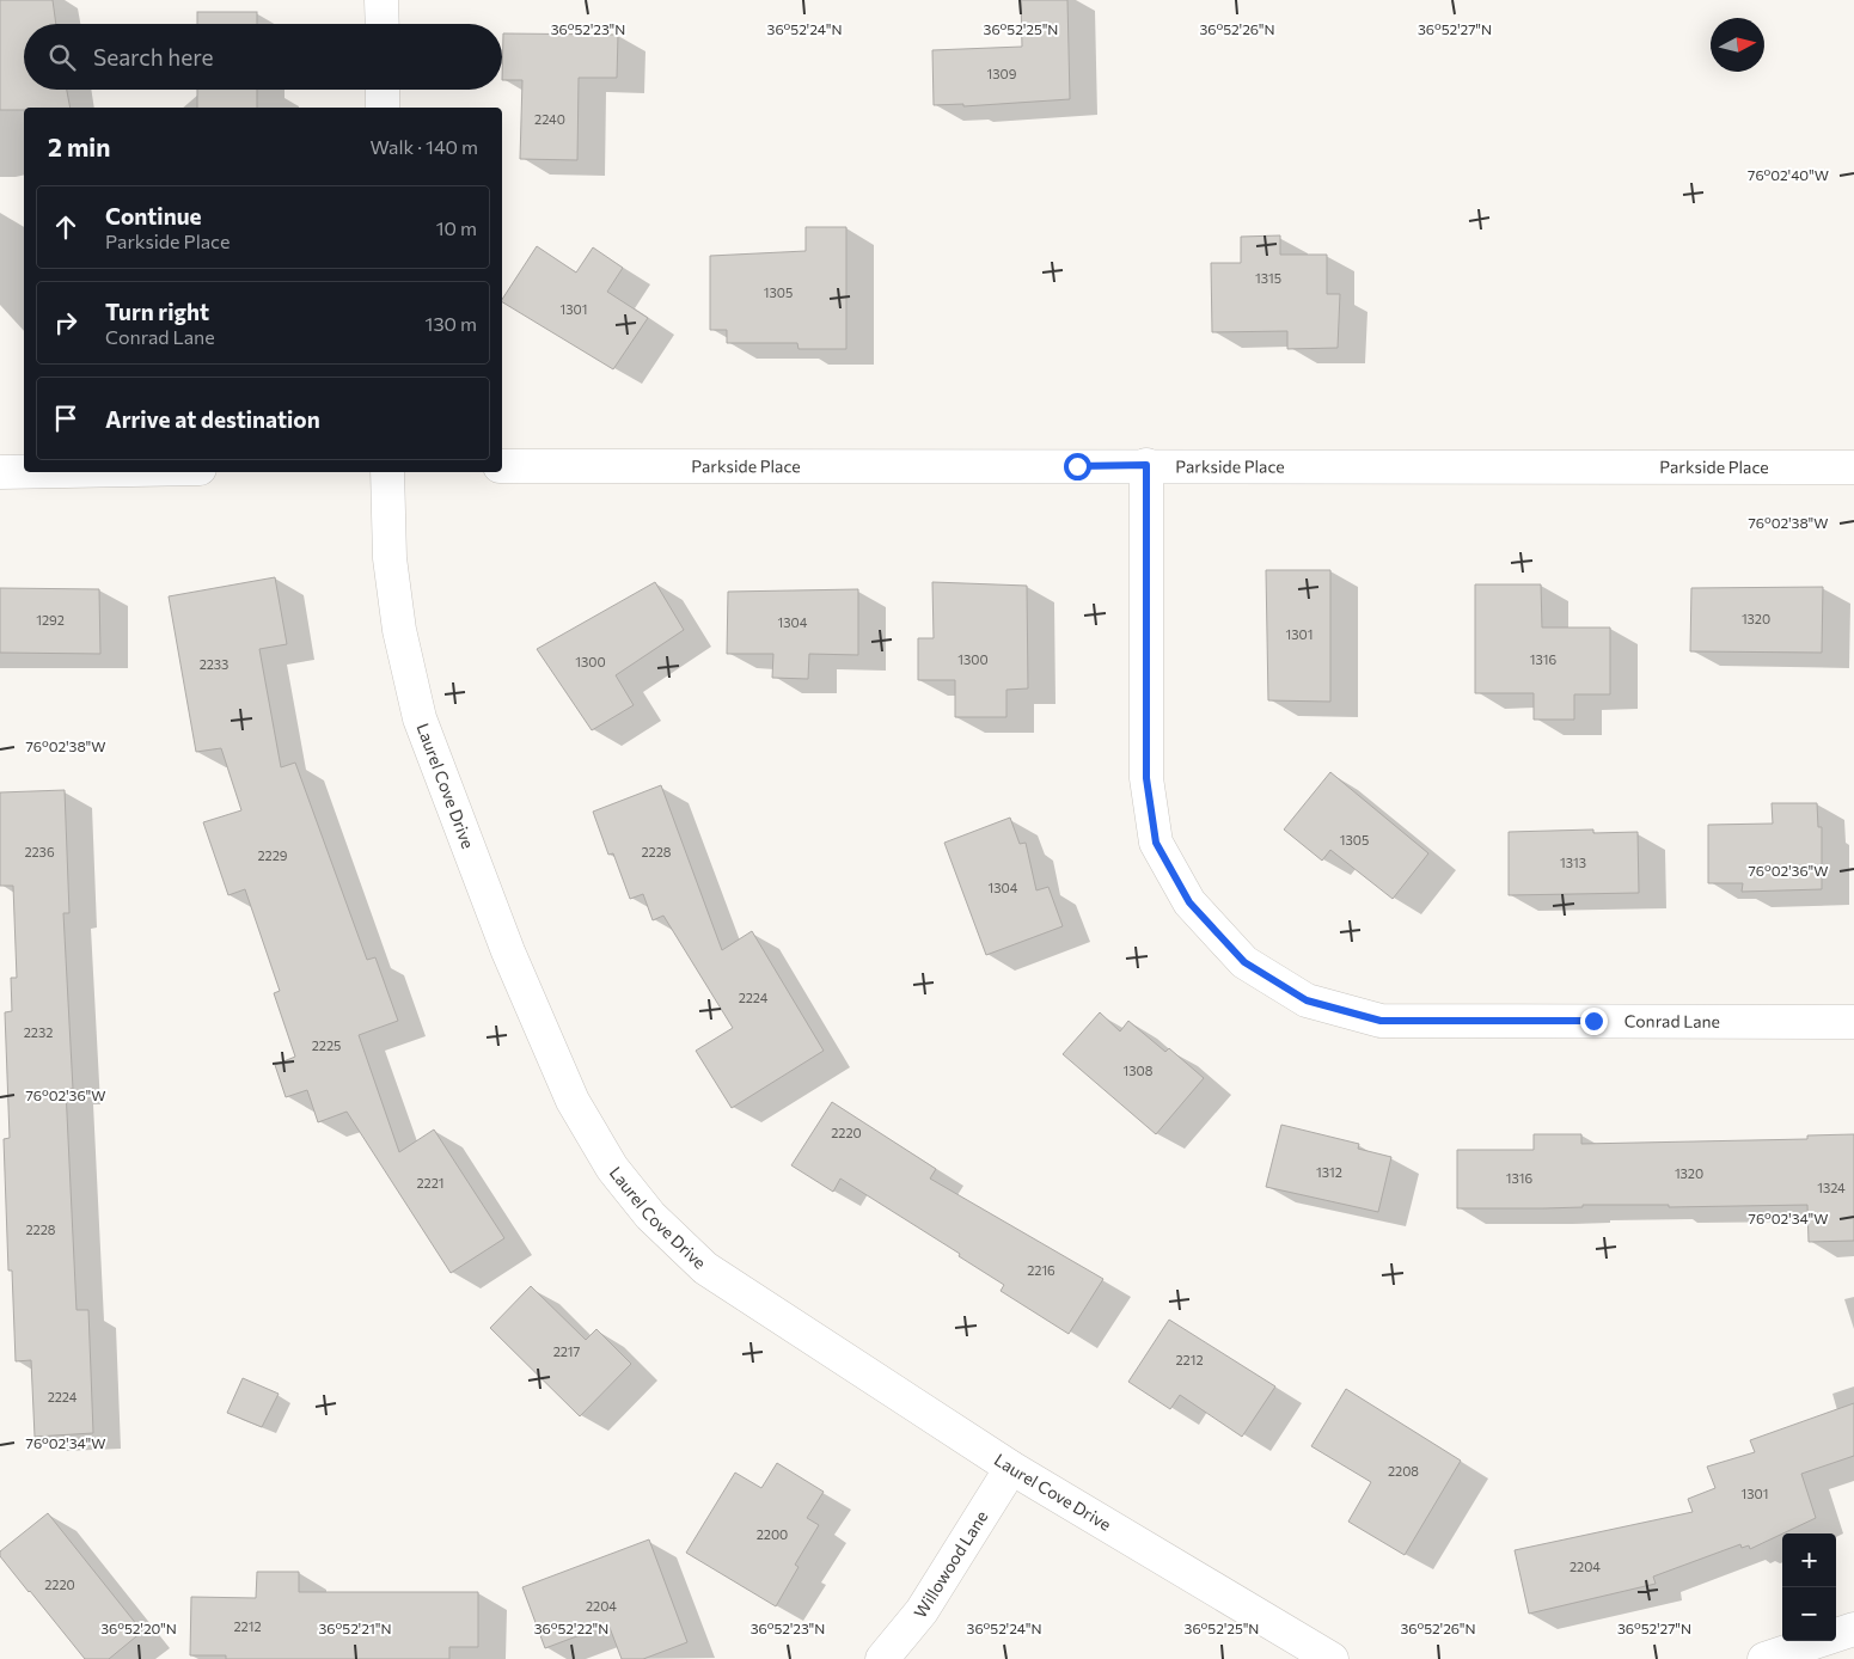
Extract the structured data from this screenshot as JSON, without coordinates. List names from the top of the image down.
{
  "streets": {
    "street": [
      "Parkside Place",
      "Laurel Cove Drive",
      "Conrad Lane",
      "Willowood Lane"
    ]
  },
  "crossings": [
    ["Parkside Place", "Conrad Lane"],
    ["Laurel Cove Drive", "Willowood Lane"]
  ],
  "house_numbers": [
    "1309",
    "2240",
    "1315",
    "1305",
    "1301",
    "1320",
    "1292",
    "1304",
    "1301",
    "1300",
    "1316",
    "1300",
    "2233",
    "1305",
    "2236",
    "2228",
    "2229",
    "1313",
    "1304",
    "2224",
    "2232",
    "2225",
    "1308",
    "2220",
    "1312",
    "1320",
    "1316",
    "2221",
    "1324",
    "2228",
    "2216",
    "2217",
    "2212",
    "2224",
    "2208",
    "1301",
    "2200",
    "2204",
    "2220",
    "2204",
    "2212"
  ],
  "north": "right",
  "page": {
    "search": "Search here",
    "heading": ["2 min", "Walk · 140 m"],
    "list": [
      ["Continue", "Parkside Place", "10 m"],
      ["Turn right", "Conrad Lane", "130 m"],
      "Arrive at destination"
    ],
    "map_buttons": ["+", "−"]
  },
  "coordinates": [
    "36°52'23\"N",
    "36°52'24\"N",
    "36°52'25\"N",
    "36°52'26\"N",
    "36°52'27\"N",
    "76°02'40\"W",
    "76°02'38\"W",
    "76°02'36\"W",
    "76°02'34\"W",
    "36°52'20\"N",
    "36°52'21\"N",
    "36°52'22\"N"
  ]
}
